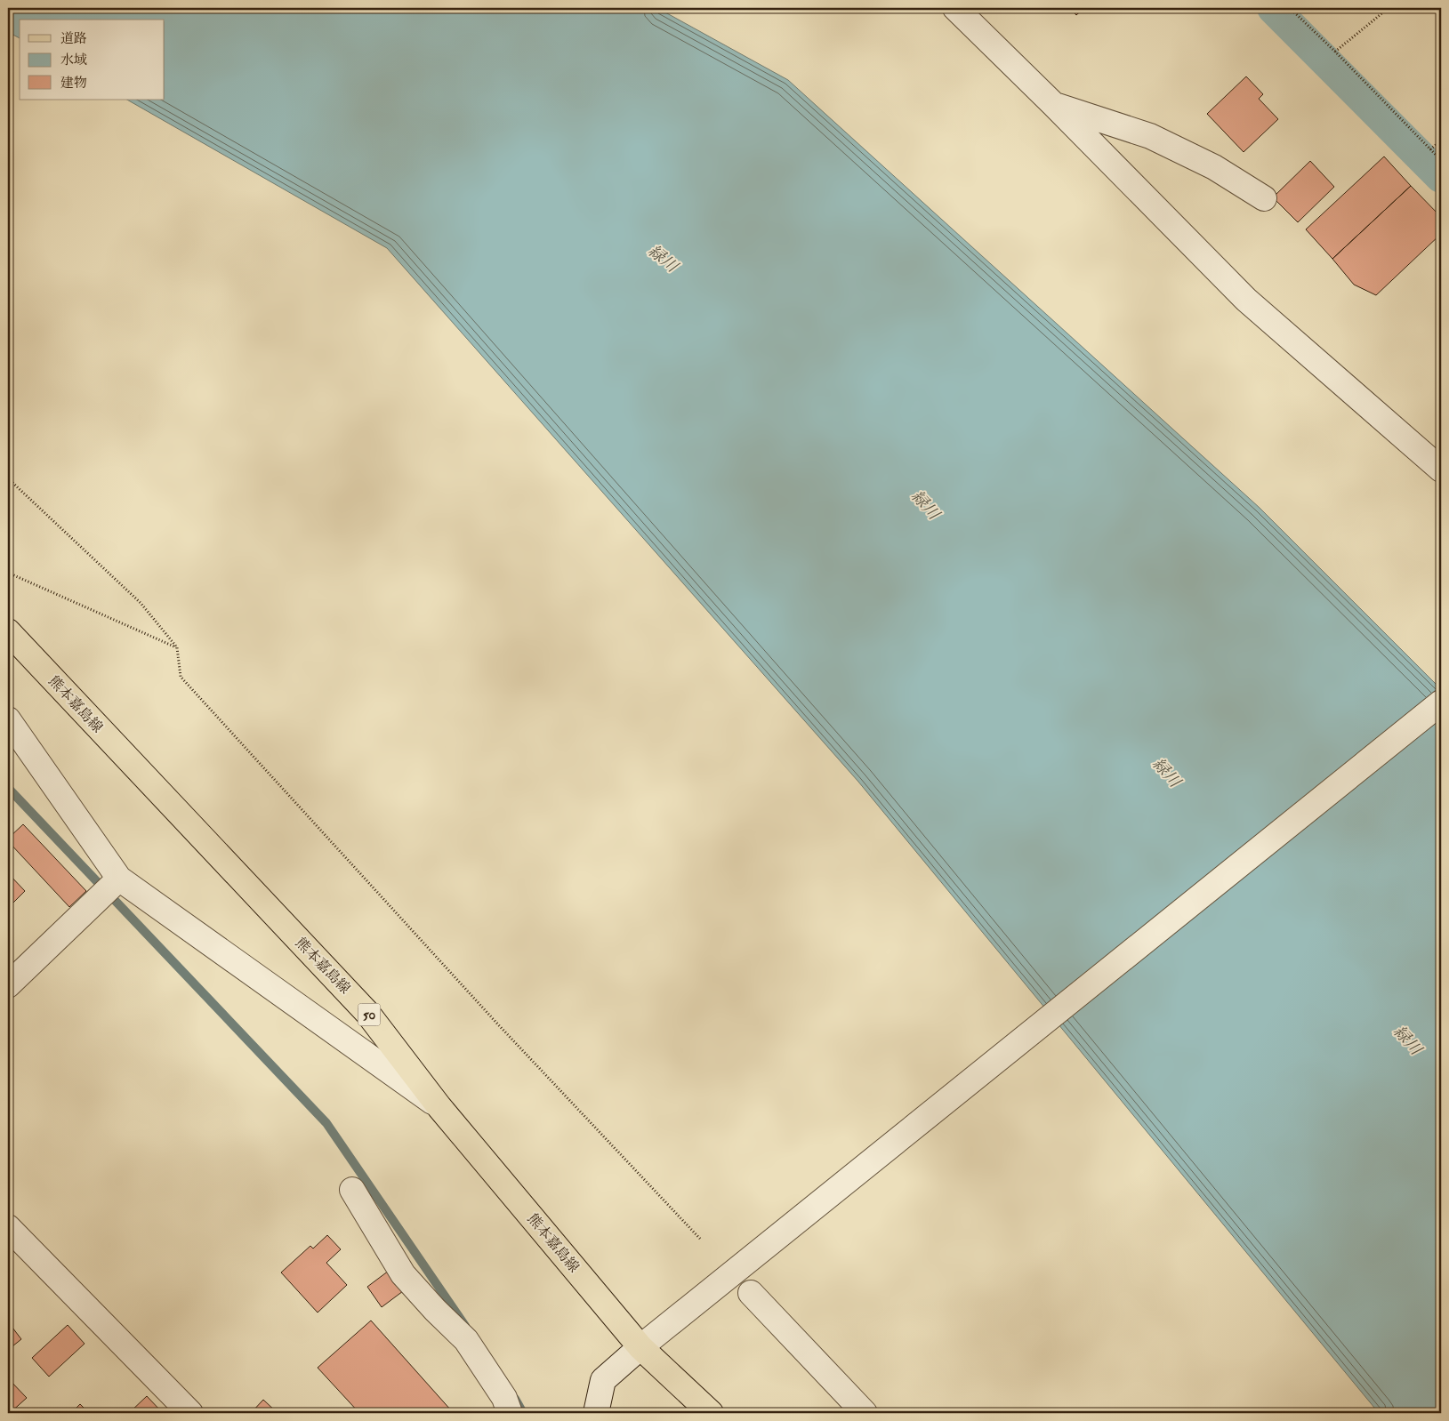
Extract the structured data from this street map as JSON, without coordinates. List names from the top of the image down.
{
  "streets": {
    "main road": ["熊本嘉島線", "50"]
  },
  "water": ["緑川"],
  "legend": ["道路", "水域", "建物"]
}
